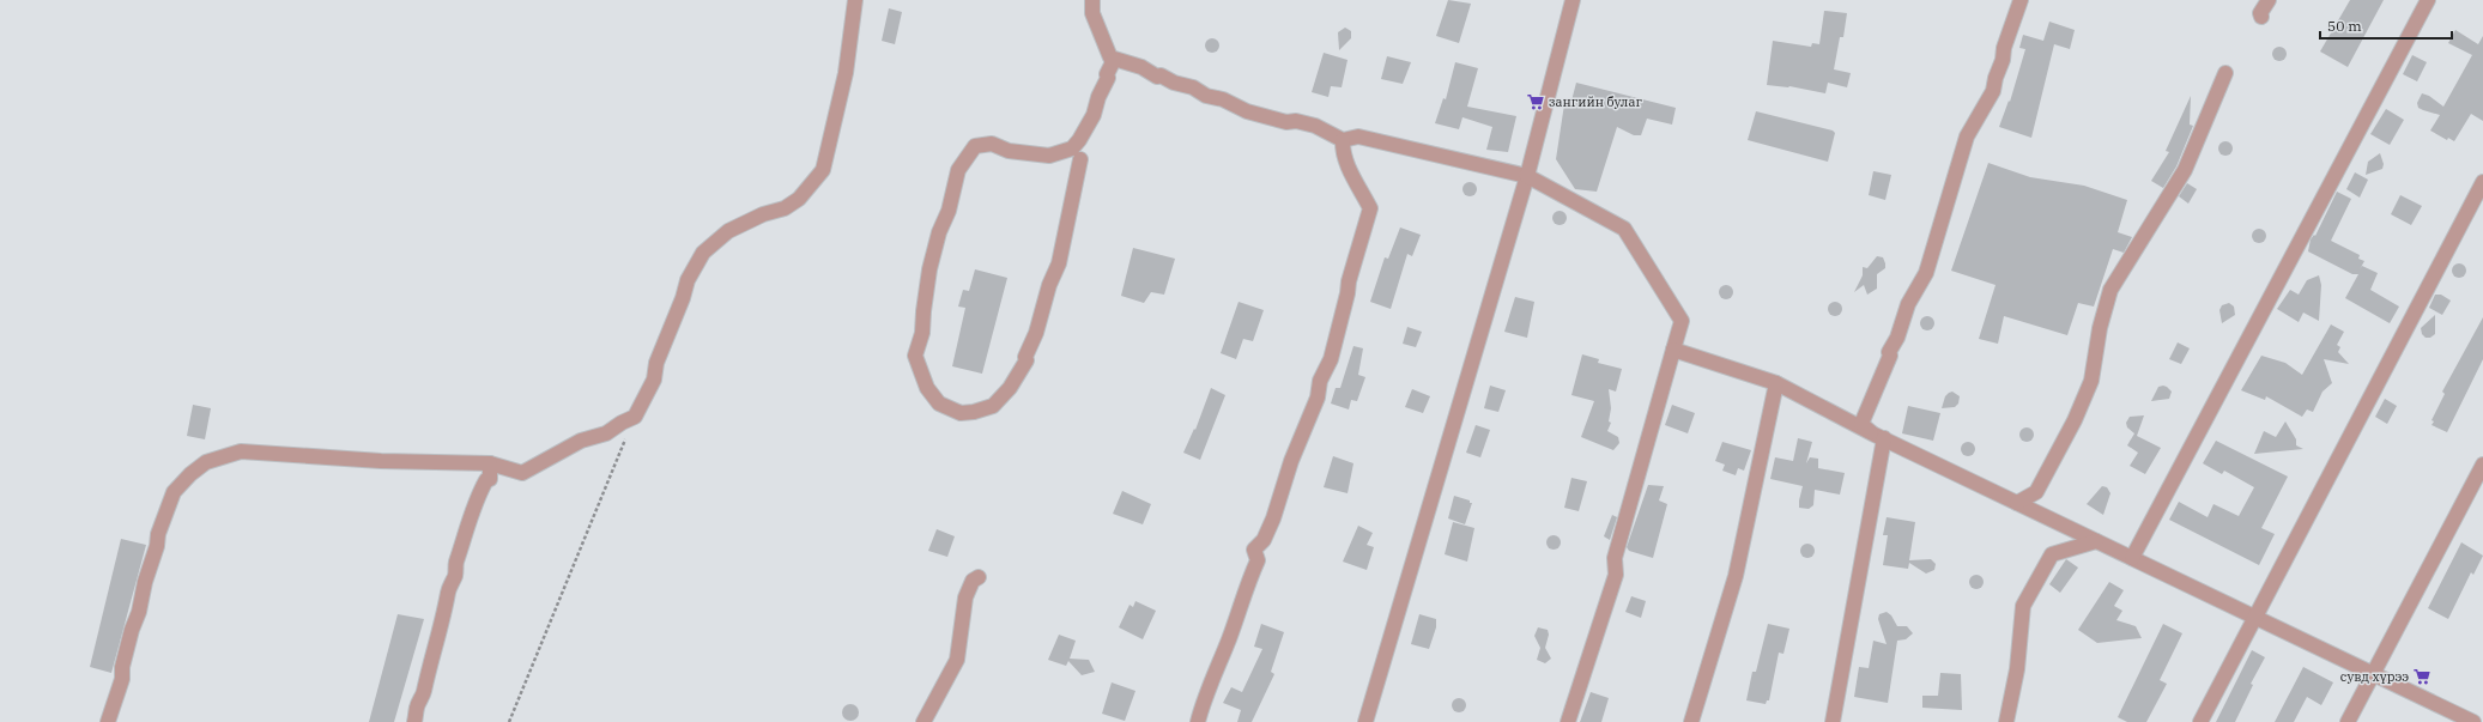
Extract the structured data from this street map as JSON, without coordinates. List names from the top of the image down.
{
  "places": {
    "supermarket": ["зангийн булаг", "сувд хүрээ"]
  },
  "scale_bar": "50 m"
}
